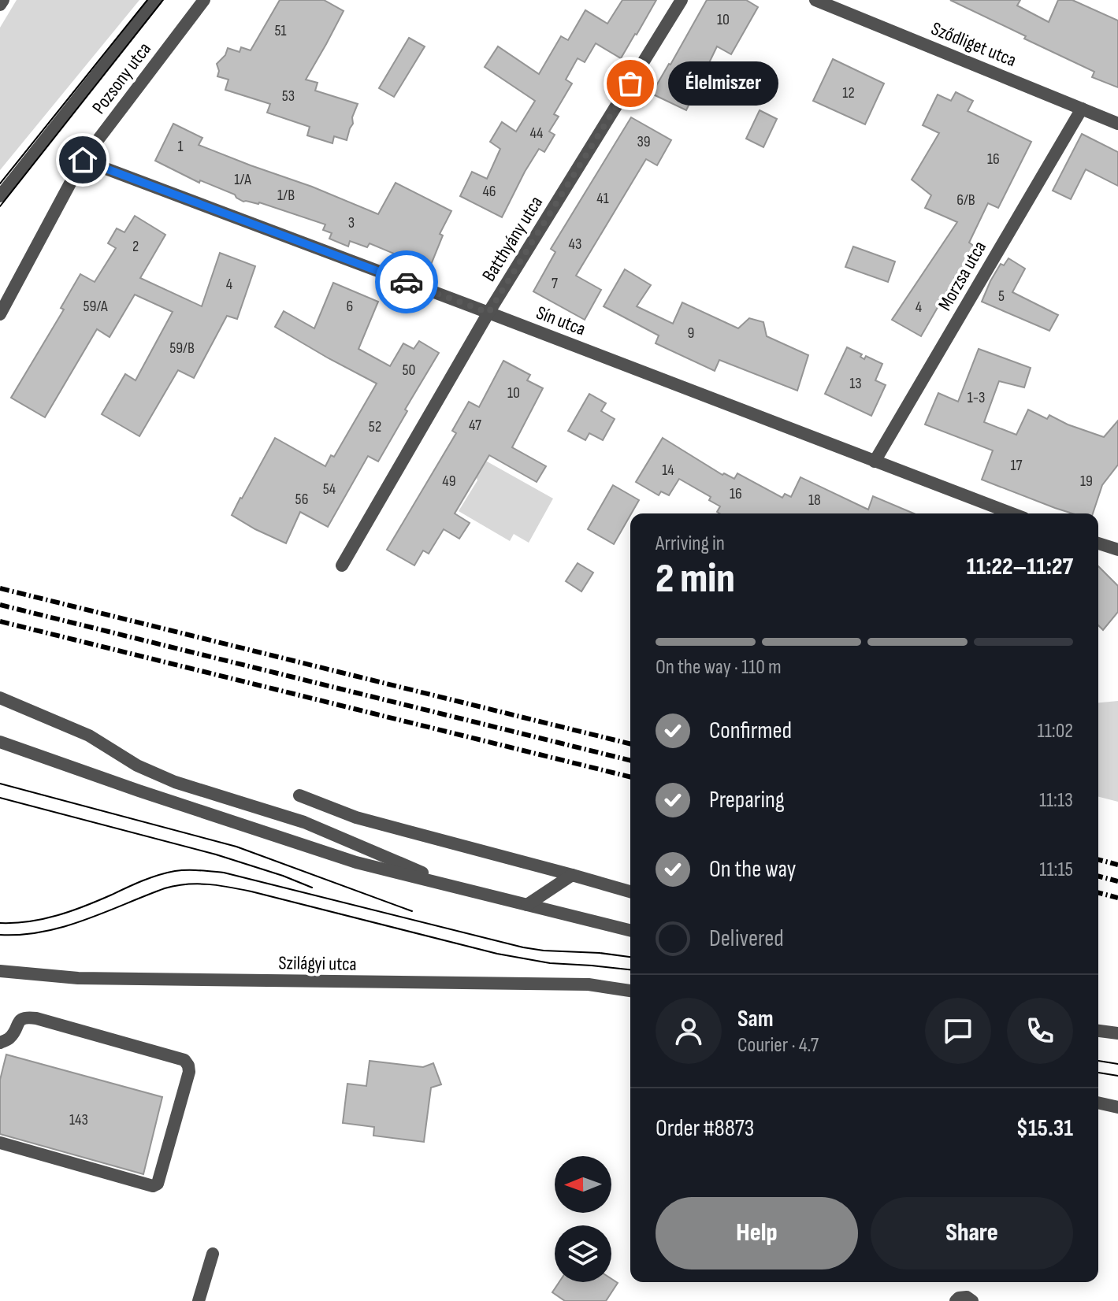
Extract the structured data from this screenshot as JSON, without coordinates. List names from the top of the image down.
{
  "streets": {
    "street": [
      "Sződliget utca",
      "Pozsony utca",
      "Batthyány utca",
      "Morzsa utca",
      "Sín utca",
      "Szilágyi utca"
    ]
  },
  "crossings": [
    ["Sződliget utca", "Morzsa utca"],
    ["Pozsony utca", "Sín utca"],
    ["Batthyány utca", "Sín utca"],
    ["Morzsa utca", "Sín utca"]
  ],
  "places": ["Élelmiszer"],
  "house_numbers": [
    "10",
    "51",
    "12",
    "53",
    "44",
    "39",
    "1",
    "16",
    "1/A",
    "46",
    "1/B",
    "41",
    "6/B",
    "3",
    "43",
    "2",
    "7",
    "4",
    "5",
    "59/A",
    "6",
    "4",
    "9",
    "59/B",
    "50",
    "13",
    "10",
    "1-3",
    "47",
    "52",
    "17",
    "14",
    "49",
    "19",
    "54",
    "16",
    "56",
    "18",
    "143"
  ],
  "north": "left",
  "page": {
    "bubble": "Élelmiszer",
    "heading": ["2 min", "Arriving in", "11:22–11:27"],
    "panel": [
      "Sam",
      "Courier · 4.7",
      "Order #8873",
      "$15.31"
    ],
    "bar": "On the way · 110 m",
    "list": [
      ["Confirmed", "11:02"],
      ["Preparing", "11:13"],
      ["On the way", "11:15"],
      "Delivered"
    ],
    "buttons": ["Help", "Share"]
  }
}
